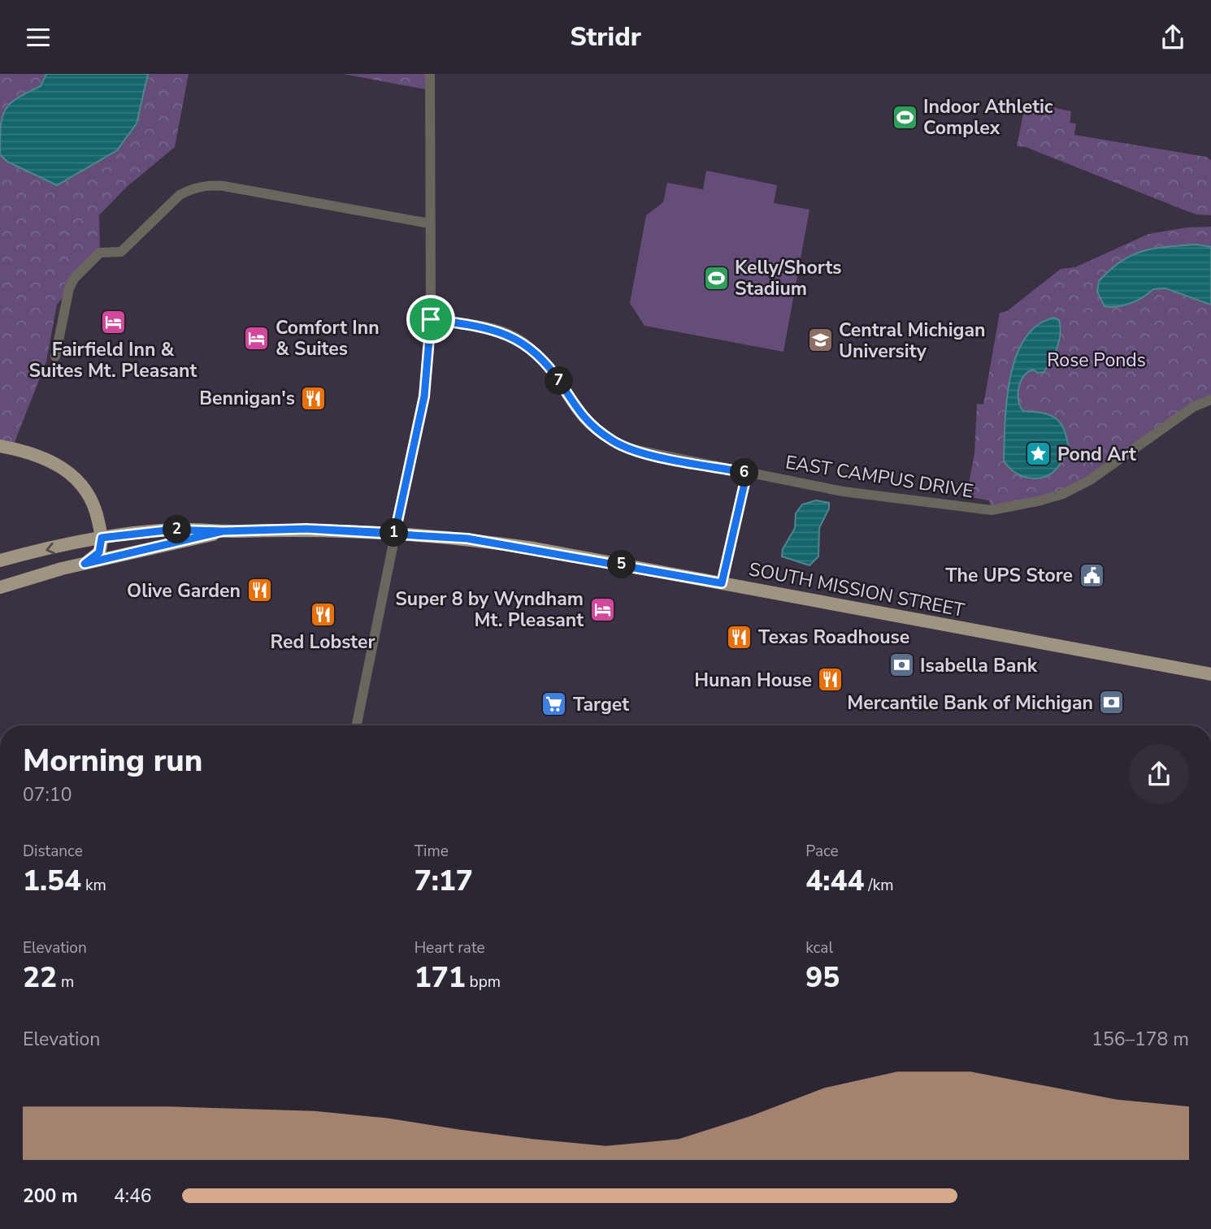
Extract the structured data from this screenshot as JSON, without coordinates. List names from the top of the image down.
{
  "streets": {
    "main road": ["SOUTH MISSION STREET"],
    "street": ["EAST CAMPUS DRIVE"]
  },
  "parks": ["Rose Ponds"],
  "places": {
    "sports": ["Indoor Athletic Complex", "Kelly/Shorts Stadium"],
    "hotel": ["Fairfield Inn & Suites Mt. Pleasant", "Comfort Inn & Suites", "Super 8 by Wyndham Mt. Pleasant"],
    "school or university": ["Central Michigan University"],
    "restaurant": [
      "Bennigan's",
      "Olive Garden",
      "Red Lobster",
      "Texas Roadhouse",
      "Hunan House"
    ],
    "place": ["Pond Art"],
    "public building": ["The UPS Store"],
    "bank": ["Isabella Bank", "Mercantile Bank of Michigan"],
    "supermarket": ["Target"]
  },
  "page": {
    "header": "Stridr",
    "pins": [
      "7",
      "6",
      "2",
      "1",
      "5"
    ],
    "heading": ["Morning run", "07:10"],
    "stats": [
      ["Distance", "1.54 km"],
      ["Time", "7:17"],
      ["Pace", "4:44 /km"],
      ["Elevation", "22 m"],
      ["Heart rate", "171 bpm"],
      ["kcal", "95"]
    ],
    "chart": ["Elevation", "156–178 m"],
    "list": [
      {
        "name": "200 m",
        "note": "4:46"
      }
    ]
  }
}
